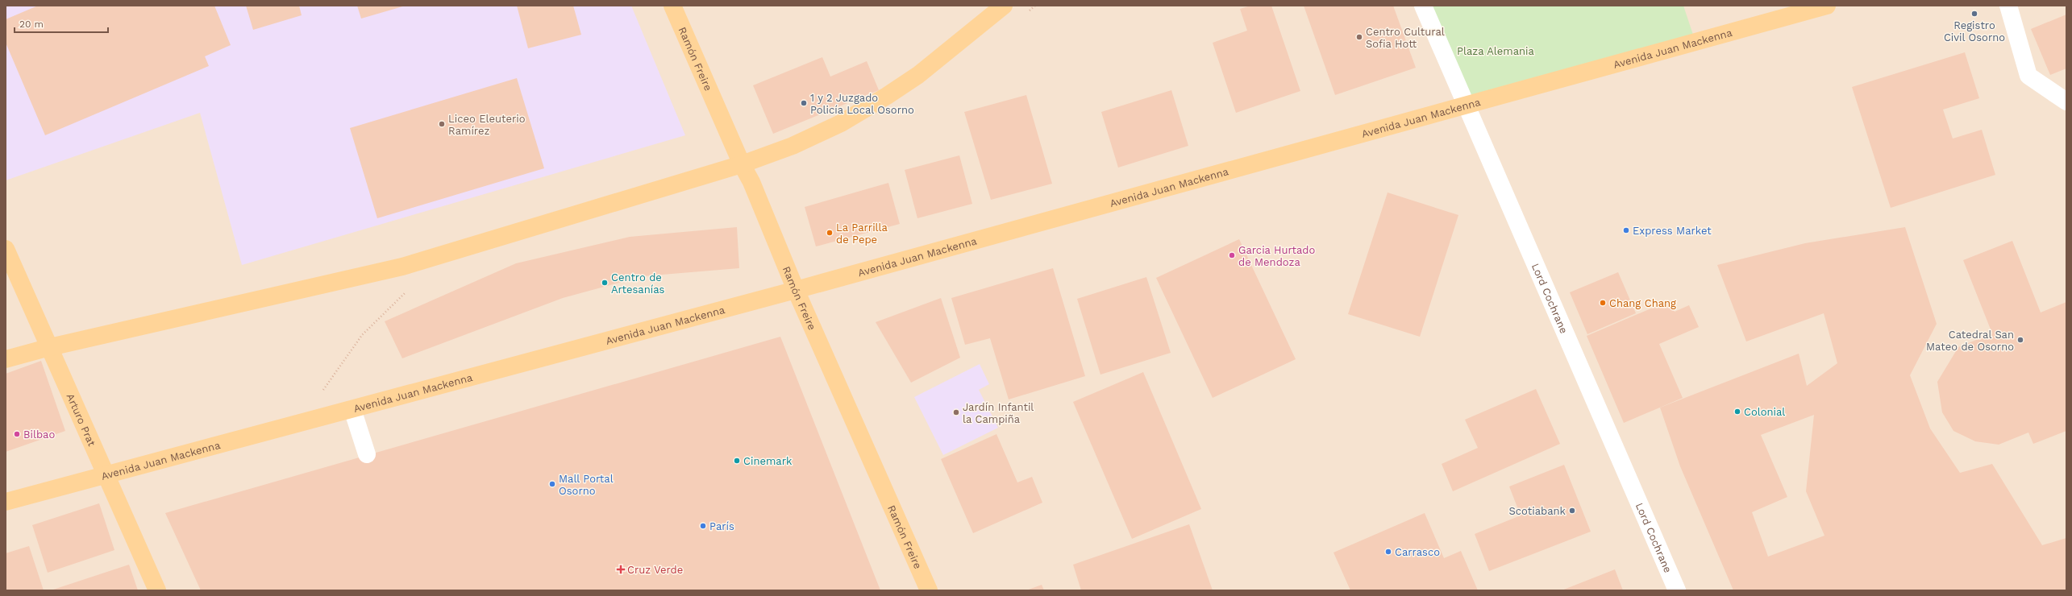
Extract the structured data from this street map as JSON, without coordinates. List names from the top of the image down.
{
  "streets": {
    "main road": ["Avenida Juan Mackenna", "Ramón Freire", "Arturo Prat"],
    "street": ["Lord Cochrane"]
  },
  "crossings": [
    ["Avenida Juan Mackenna", "Ramón Freire"],
    ["Avenida Juan Mackenna", "Lord Cochrane"],
    ["Avenida Juan Mackenna", "Arturo Prat"]
  ],
  "parks": ["Plaza Alemania"],
  "places": {
    "other": [
      "Registro Civil Osorno",
      "Centro Cultural Sofia Hott",
      "1 y 2 Juzgado Policía Local Osorno",
      "Liceo Eleuterio Ramírez",
      "Express Market",
      "La Parrilla de Pepe",
      "Garcia Hurtado de Mendoza",
      "Centro de Artesanías",
      "Chang Chang",
      "Catedral San Mateo de Osorno",
      "Colonial",
      "Jardín Infantil la Campiña",
      "Bilbao",
      "Cinemark",
      "Mall Portal Osorno",
      "Scotiabank",
      "París",
      "Carrasco"
    ],
    "health": ["Cruz Verde"]
  },
  "scale_bar": "20 m"
}
